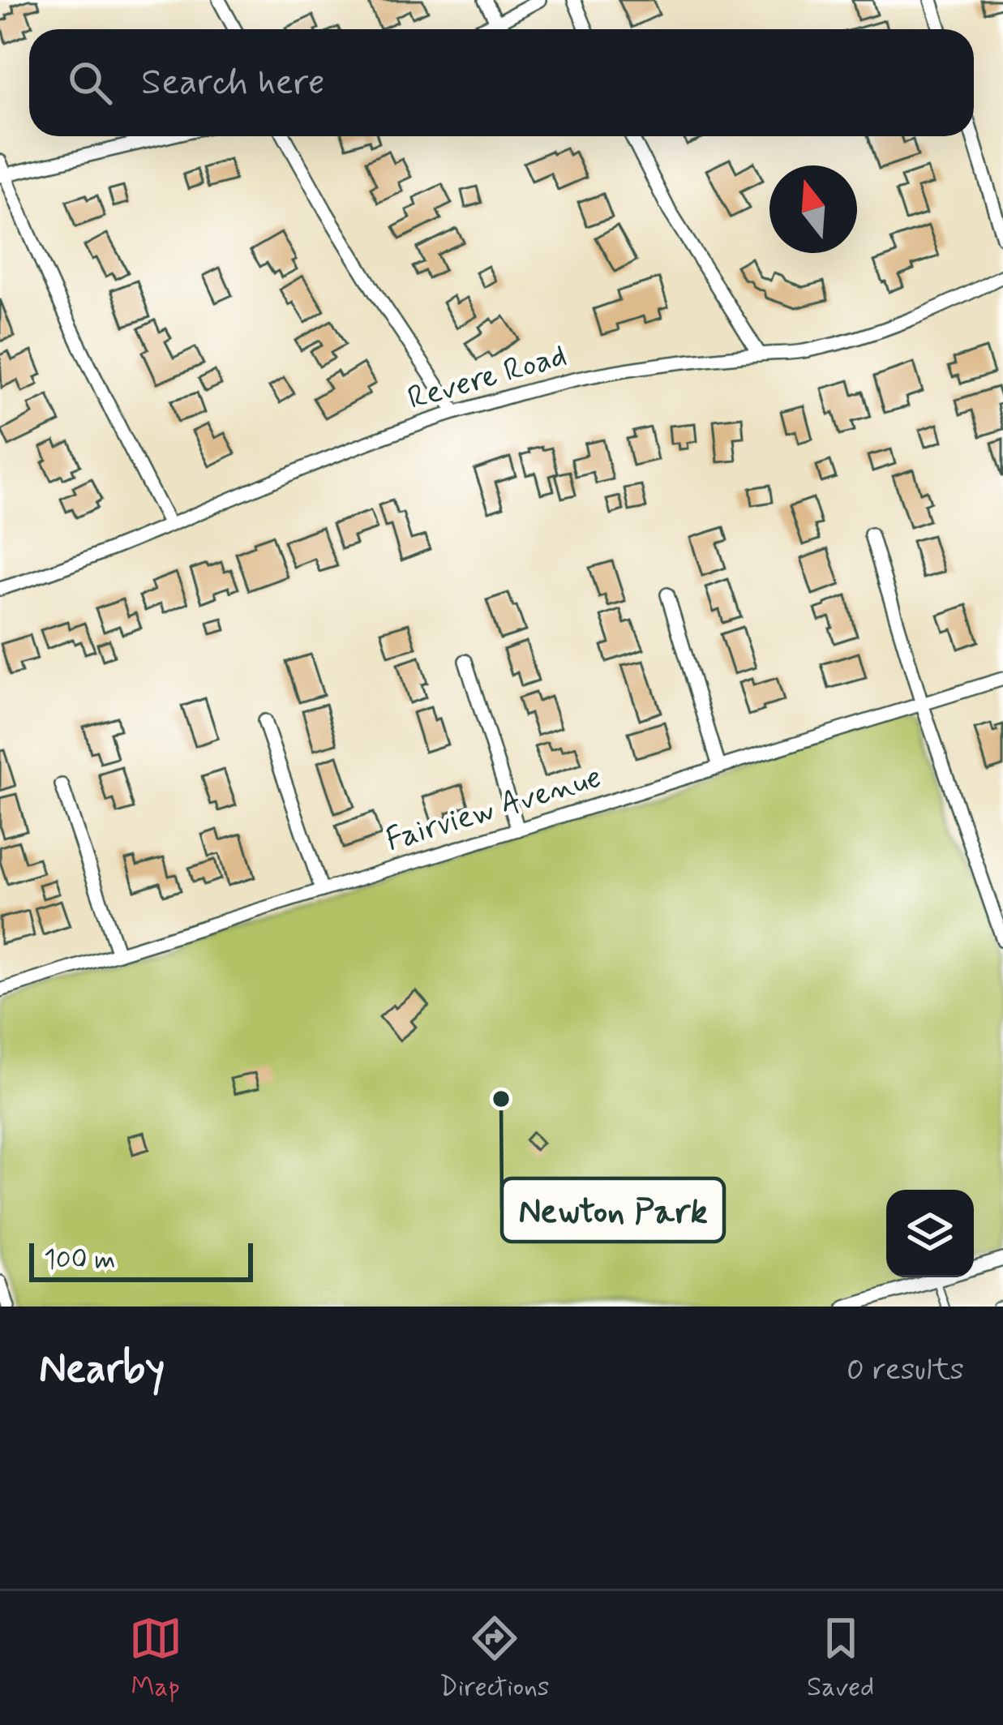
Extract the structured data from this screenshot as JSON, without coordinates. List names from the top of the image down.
{
  "streets": {
    "street": ["Revere Road", "Fairview Avenue"]
  },
  "places": ["Newton Park"],
  "scale_bar": "100 m",
  "north": "top",
  "page": {
    "search": "Search here",
    "scale": "100 m",
    "heading": ["Nearby", "0 results"],
    "nav": ["Map", "Directions", "Saved"]
  }
}
